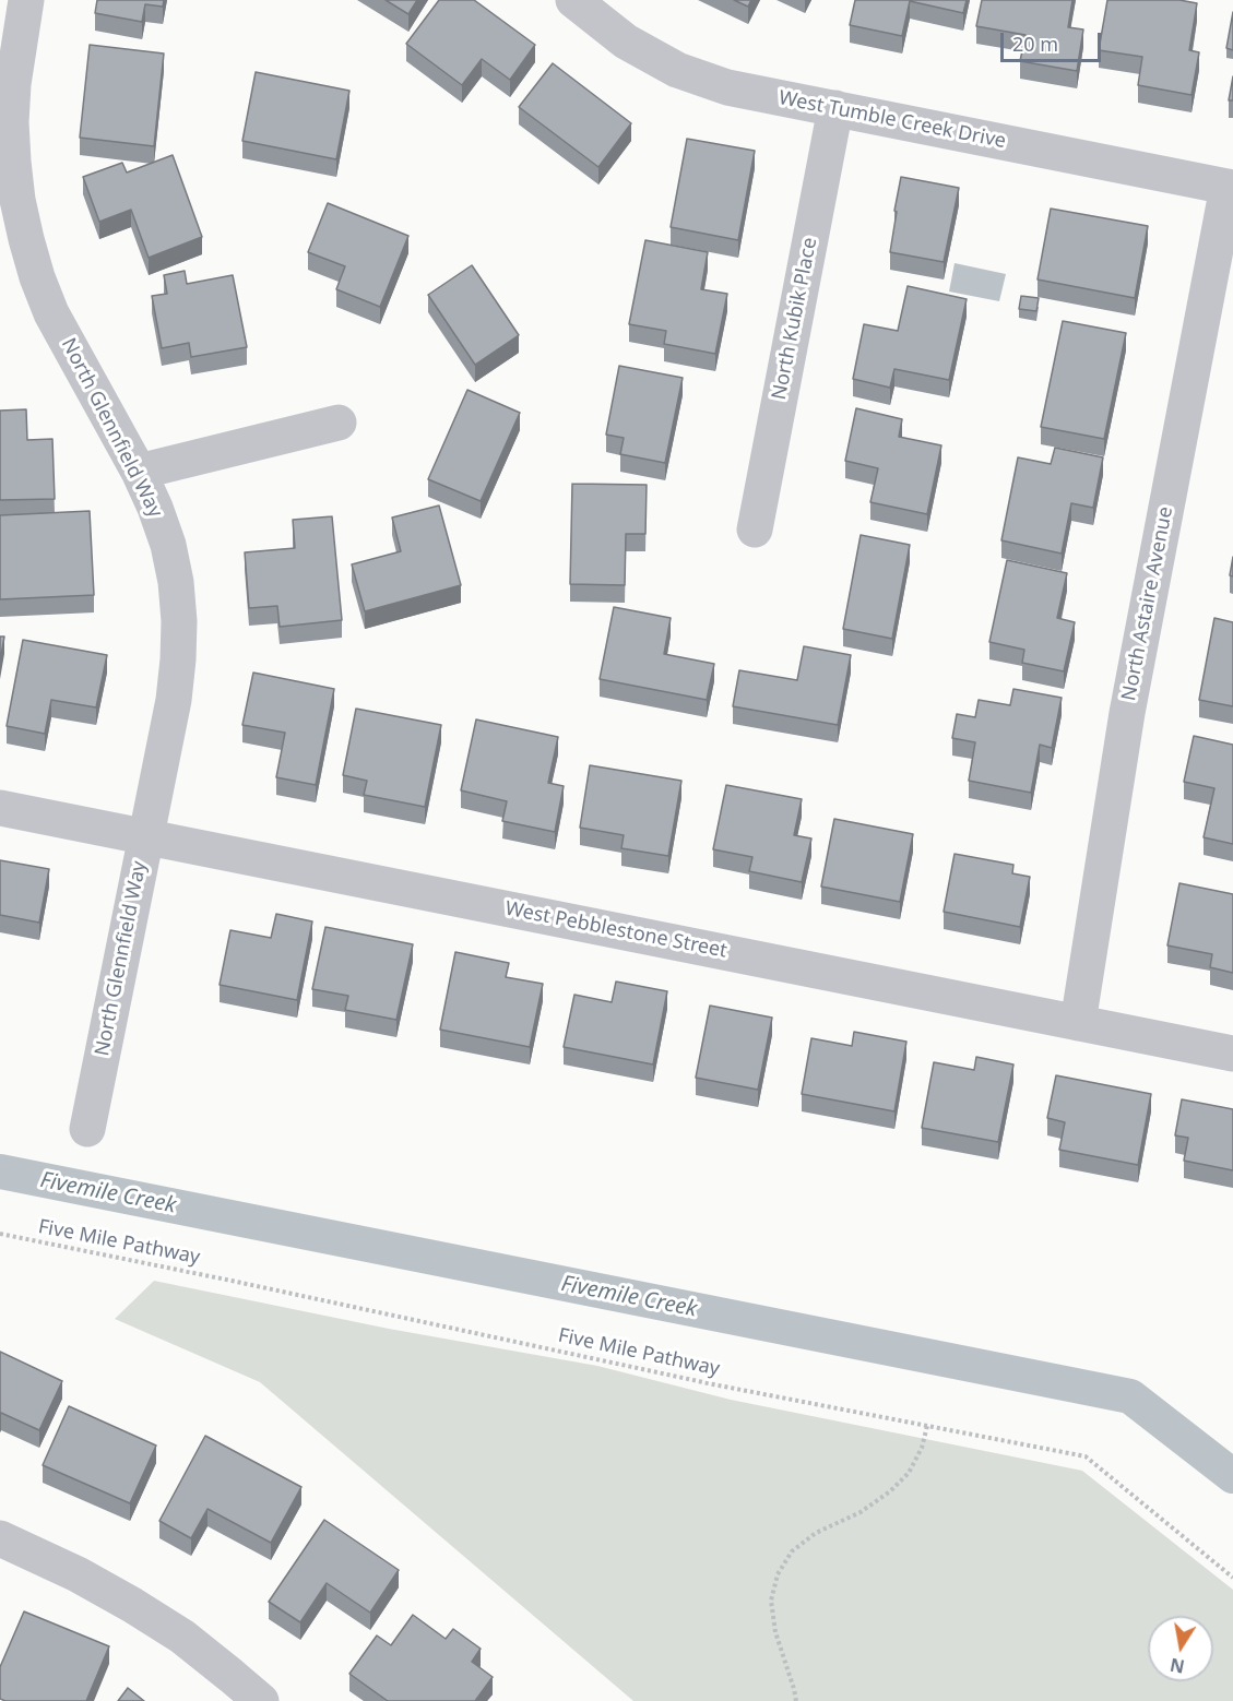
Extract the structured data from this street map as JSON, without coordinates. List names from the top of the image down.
{
  "streets": {
    "street": [
      "West Tumble Creek Drive",
      "North Kubik Place",
      "North Glennfield Way",
      "North Astaire Avenue",
      "West Pebblestone Street"
    ],
    "path": ["Five Mile Pathway"]
  },
  "crossings": [
    ["West Tumble Creek Drive", "North Kubik Place"],
    ["West Tumble Creek Drive", "North Astaire Avenue"],
    ["North Glennfield Way", "West Pebblestone Street"],
    ["North Astaire Avenue", "West Pebblestone Street"]
  ],
  "water": ["Fivemile Creek"],
  "scale_bar": "20 m",
  "north": "bottom"
}
